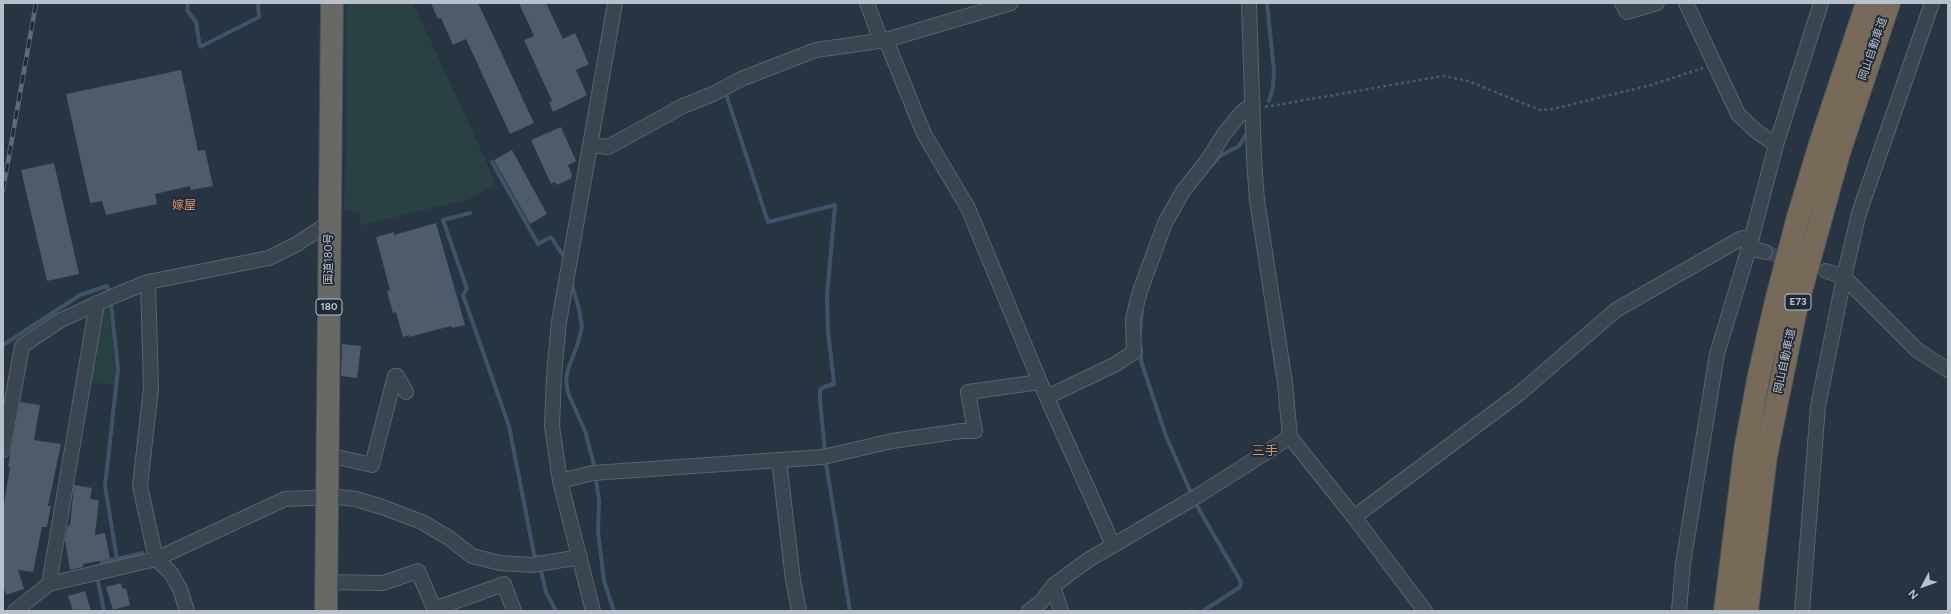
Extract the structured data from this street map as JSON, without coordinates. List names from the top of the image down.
{
  "streets": {
    "highway": [
      "岡山自動車道",
      "国道180号",
      "E73",
      "180"
    ]
  },
  "districts": ["嫁屋", "三手"],
  "north": "bottom left"
}
